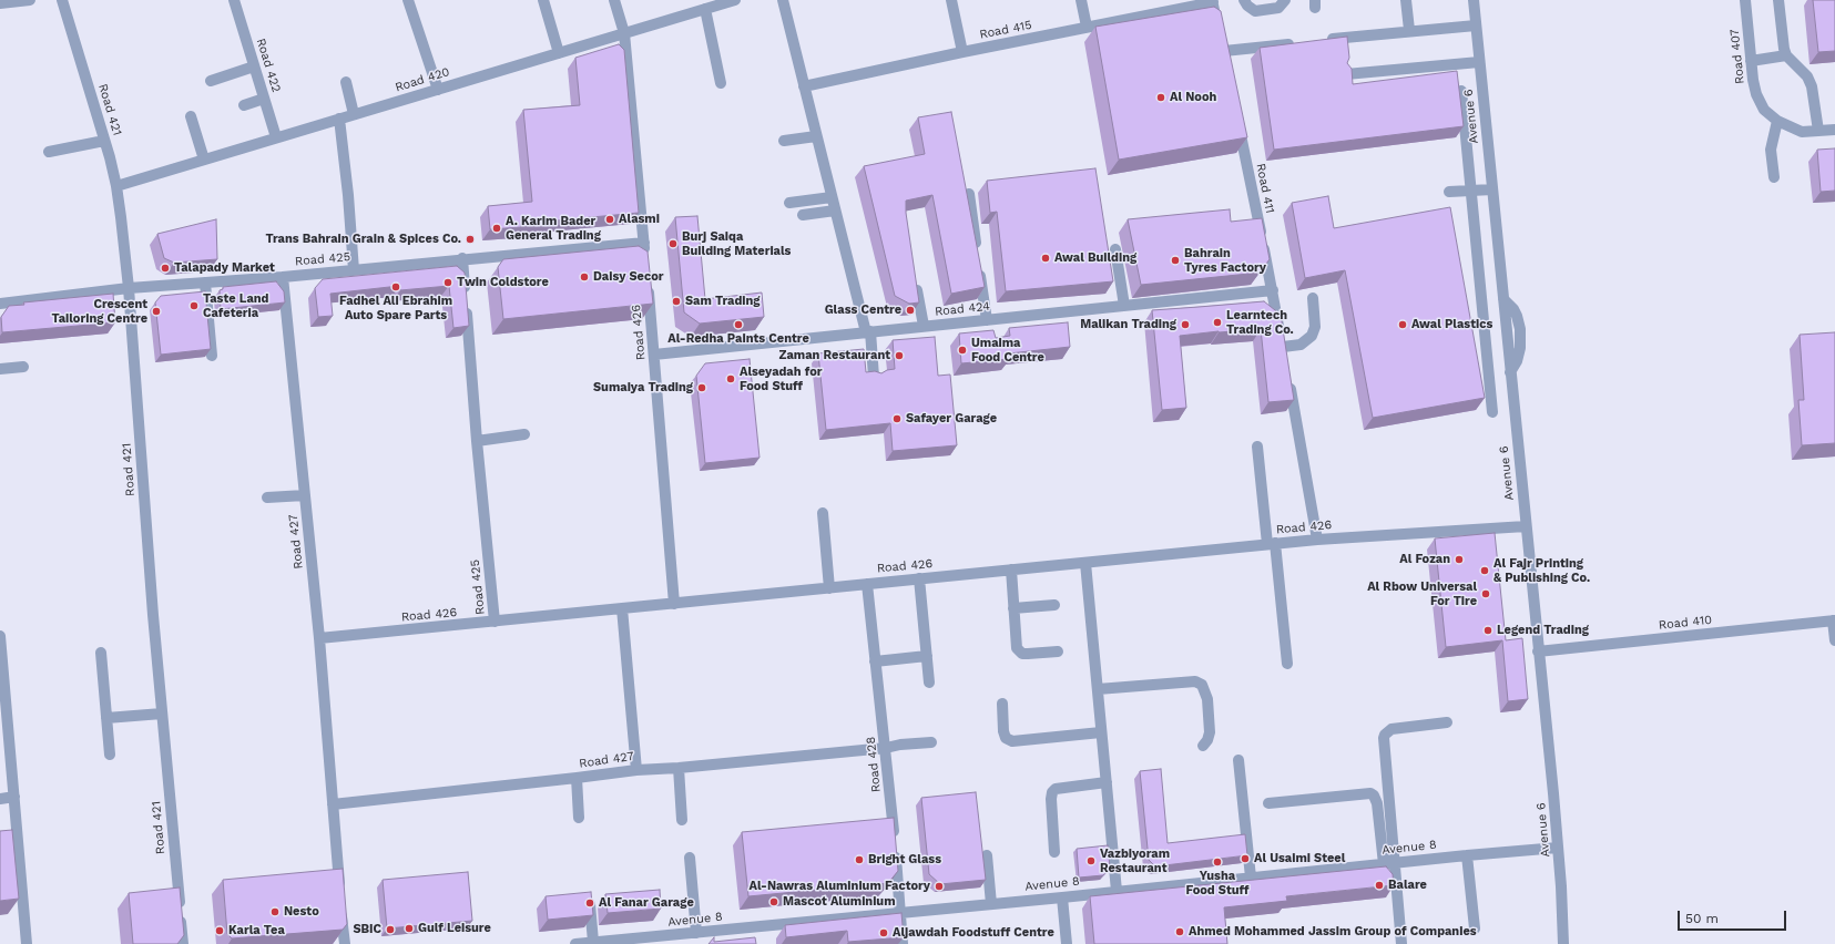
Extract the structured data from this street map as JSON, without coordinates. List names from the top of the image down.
{
  "streets": {
    "street": [
      "Road 415",
      "Road 407",
      "Road 422",
      "Road 420",
      "Road 421",
      "Avenue 6",
      "Road 411",
      "Road 425",
      "Road 424",
      "Road 426",
      "Road 427",
      "Road 410",
      "Road 428",
      "Avenue 8"
    ]
  },
  "crossings": [
    ["Road 422", "Road 420"],
    ["Road 420", "Road 421"],
    ["Road 421", "Road 425"],
    ["Avenue 6", "Road 426"],
    ["Avenue 6", "Road 410"],
    ["Avenue 6", "Avenue 8"],
    ["Road 411", "Road 424"],
    ["Road 425", "Road 426"],
    ["Road 425", "Road 427"],
    ["Road 424", "Road 426"],
    ["Road 426", "Road 427"],
    ["Road 426", "Road 428"],
    ["Road 427", "Road 428"],
    ["Road 428", "Avenue 8"]
  ],
  "places": [
    "Al Nooh",
    "Alasmi",
    "A. Karim Bader General Trading",
    "Trans Bahrain Grain & Spices Co.",
    "Burj Saiqa Building Materials",
    "Awal Building",
    "Bahrain Tyres Factory",
    "Talapady Market",
    "Daisy Secor",
    "Twin Coldstore",
    "Fadhel Ali Ebrahim Auto Spare Parts",
    "Sam Trading",
    "Taste Land Cafeteria",
    "Glass Centre",
    "Crescent Tailoring Centre",
    "Learntech Trading Co.",
    "Al-Redha Paints Centre",
    "Malikan Trading",
    "Awal Plastics",
    "Umaima Food Centre",
    "Zaman Restaurant",
    "Alseyadah for Food Stuff",
    "Sumaiya Trading",
    "Safayer Garage",
    "Al Fozan",
    "Al Fajr Printing & Publishing Co.",
    "Al Rbow Universal For Tire",
    "Legend Trading",
    "Al Usaimi Steel",
    "Bright Glass",
    "Vazbiyoram Restaurant",
    "Yusha Food Stuff",
    "Balare",
    "Al-Nawras Aluminium Factory",
    "Mascot Aluminium",
    "Al Fanar Garage",
    "Nesto",
    "Gulf Leisure",
    "SBIC",
    "Karla Tea",
    "Ahmed Mohammed Jassim Group of Companies",
    "Aljawdah Foodstuff Centre"
  ],
  "scale_bar": "50 m"
}
